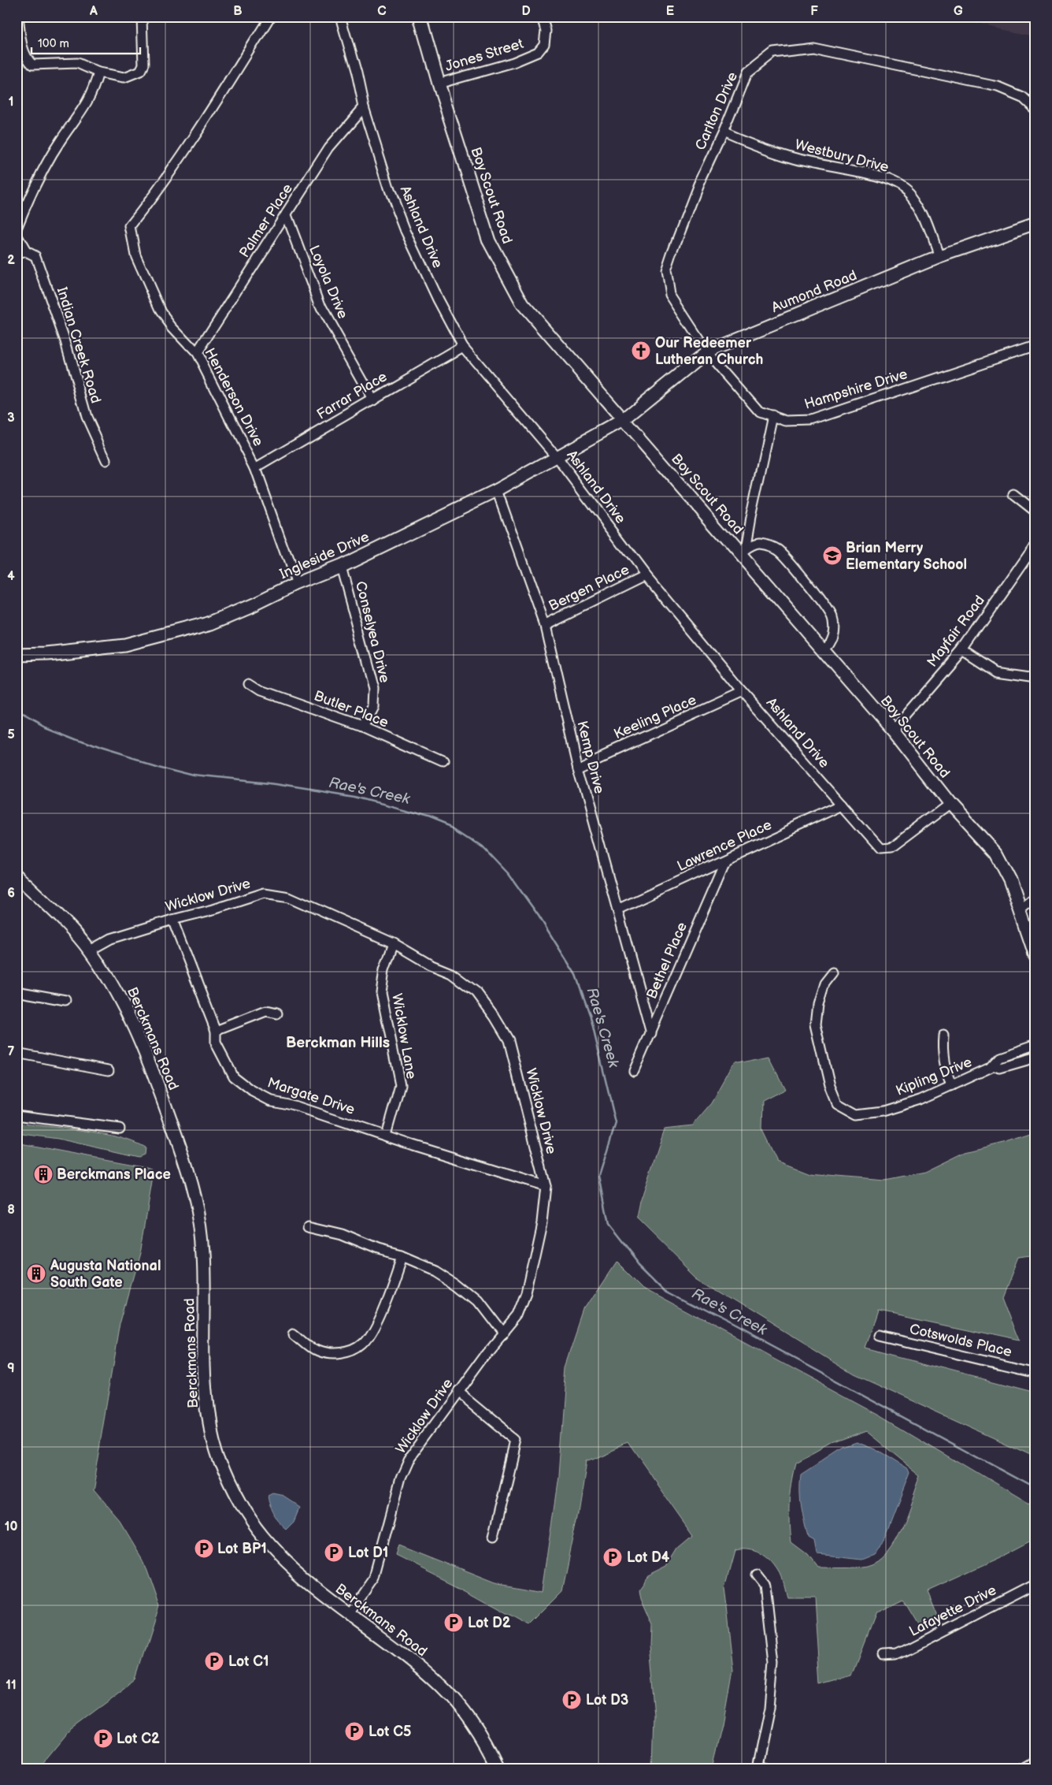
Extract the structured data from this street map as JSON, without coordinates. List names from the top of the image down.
{
  "streets": {
    "street": [
      "Jones Street",
      "Carlton Drive",
      "Westbury Drive",
      "Boy Scout Road",
      "Palmer Place",
      "Ashland Drive",
      "Loyola Drive",
      "Aumond Road",
      "Indian Creek Road",
      "Hampshire Drive",
      "Farrar Place",
      "Henderson Drive",
      "Ingleside Drive",
      "Bergen Place",
      "Mayfair Road",
      "Conselyea Drive",
      "Butler Place",
      "Keeling Place",
      "Kemp Drive",
      "Lawrence Place",
      "Wicklow Drive",
      "Bethel Place",
      "Wicklow Lane",
      "Berckmans Road",
      "Kipling Drive",
      "Margate Drive",
      "Cotswolds Place",
      "Lafayette Drive"
    ]
  },
  "crossings": [
    ["Jones Street", "Boy Scout Road"],
    ["Carlton Drive", "Westbury Drive"],
    ["Carlton Drive", "Aumond Road"],
    ["Carlton Drive", "Hampshire Drive"],
    ["Westbury Drive", "Aumond Road"],
    ["Boy Scout Road", "Ashland Drive"],
    ["Boy Scout Road", "Aumond Road"],
    ["Boy Scout Road", "Ingleside Drive"],
    ["Boy Scout Road", "Mayfair Road"],
    ["Palmer Place", "Ashland Drive"],
    ["Palmer Place", "Loyola Drive"],
    ["Palmer Place", "Henderson Drive"],
    ["Ashland Drive", "Farrar Place"],
    ["Ashland Drive", "Ingleside Drive"],
    ["Ashland Drive", "Bergen Place"],
    ["Ashland Drive", "Keeling Place"],
    ["Ashland Drive", "Lawrence Place"],
    ["Loyola Drive", "Farrar Place"],
    ["Aumond Road", "Hampshire Drive"],
    ["Aumond Road", "Ingleside Drive"],
    ["Farrar Place", "Henderson Drive"],
    ["Henderson Drive", "Ingleside Drive"],
    ["Ingleside Drive", "Conselyea Drive"],
    ["Ingleside Drive", "Kemp Drive"],
    ["Bergen Place", "Kemp Drive"],
    ["Conselyea Drive", "Butler Place"],
    ["Keeling Place", "Kemp Drive"],
    ["Kemp Drive", "Lawrence Place"],
    ["Kemp Drive", "Bethel Place"],
    ["Lawrence Place", "Bethel Place"],
    ["Wicklow Drive", "Wicklow Lane"],
    ["Wicklow Drive", "Berckmans Road"],
    ["Wicklow Drive", "Margate Drive"],
    ["Wicklow Lane", "Margate Drive"]
  ],
  "districts": ["Berckman Hills"],
  "water": ["Rae's Creek"],
  "places": {
    "church": ["Our Redeemer Lutheran Church"],
    "school or university": ["Brian Merry Elementary School"],
    "building": ["Berckmans Place", "Augusta National South Gate"],
    "parking": [
      "Lot BP1",
      "Lot D1",
      "Lot D4",
      "Lot D2",
      "Lot C1",
      "Lot D3",
      "Lot C5",
      "Lot C2"
    ]
  },
  "scale_bar": "100 m",
  "grid": {
    "columns": [
      "A",
      "B",
      "C",
      "D",
      "E",
      "F",
      "G"
    ],
    "rows": [
      "1",
      "2",
      "3",
      "4",
      "5",
      "6",
      "7",
      "8",
      "9",
      "10",
      "11"
    ]
  }
}
